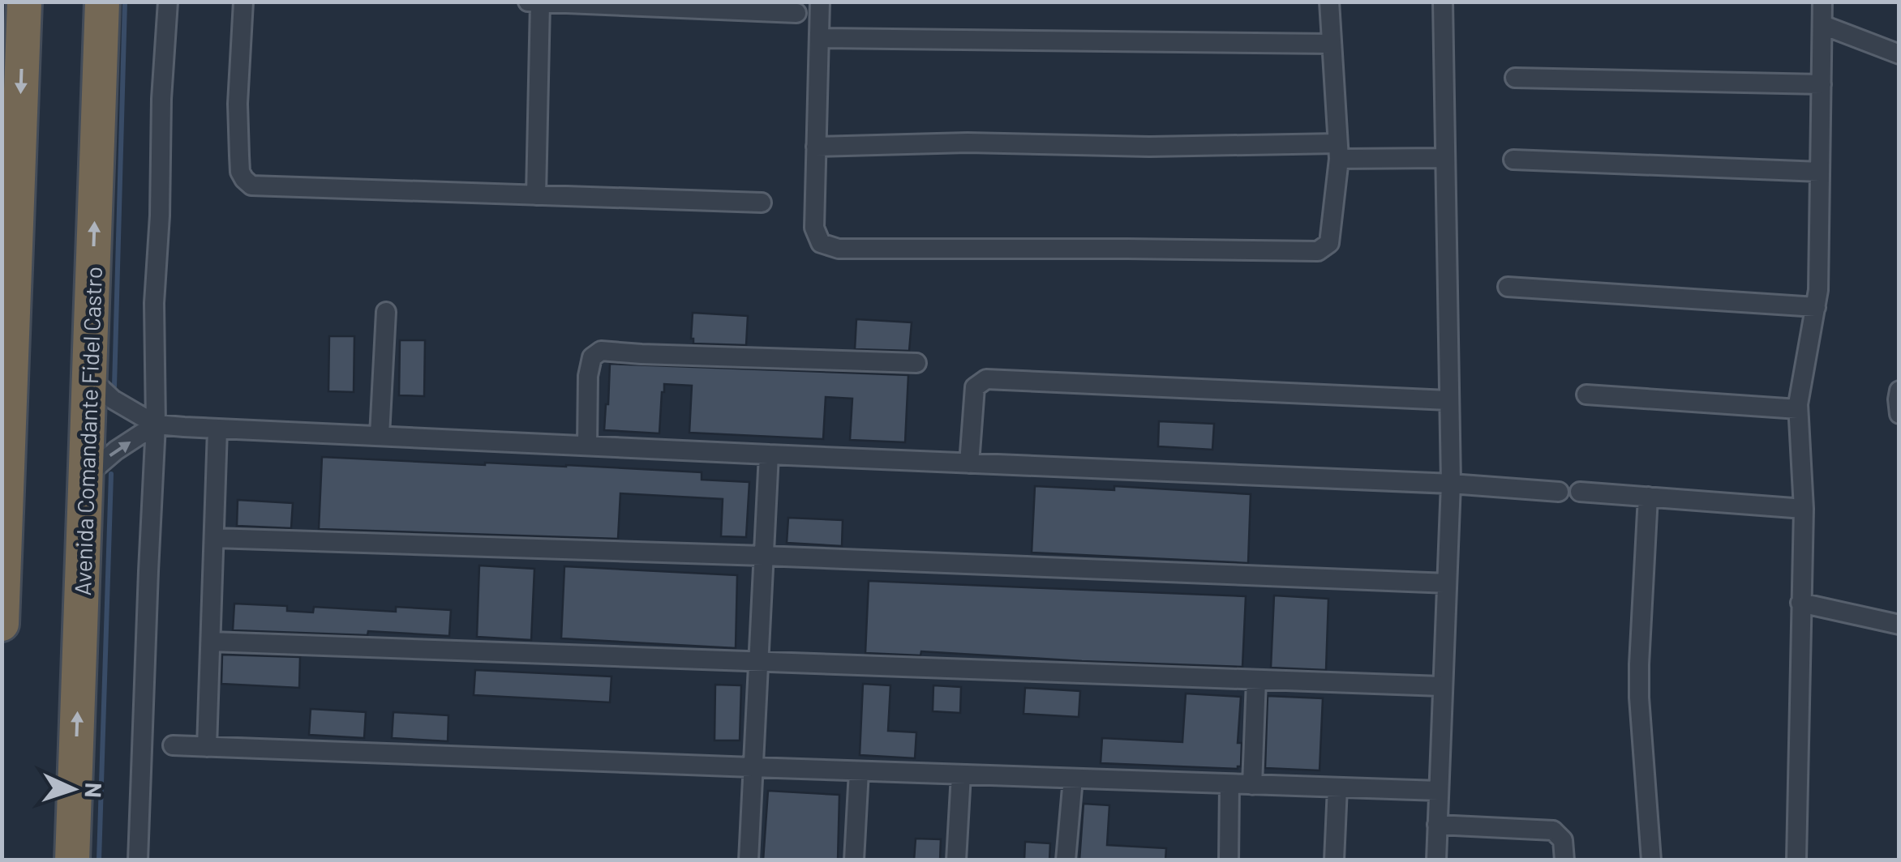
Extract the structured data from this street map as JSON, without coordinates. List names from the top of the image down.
{
  "streets": {
    "highway": ["Avenida Comandante Fidel Castro"]
  },
  "north": "right"
}
